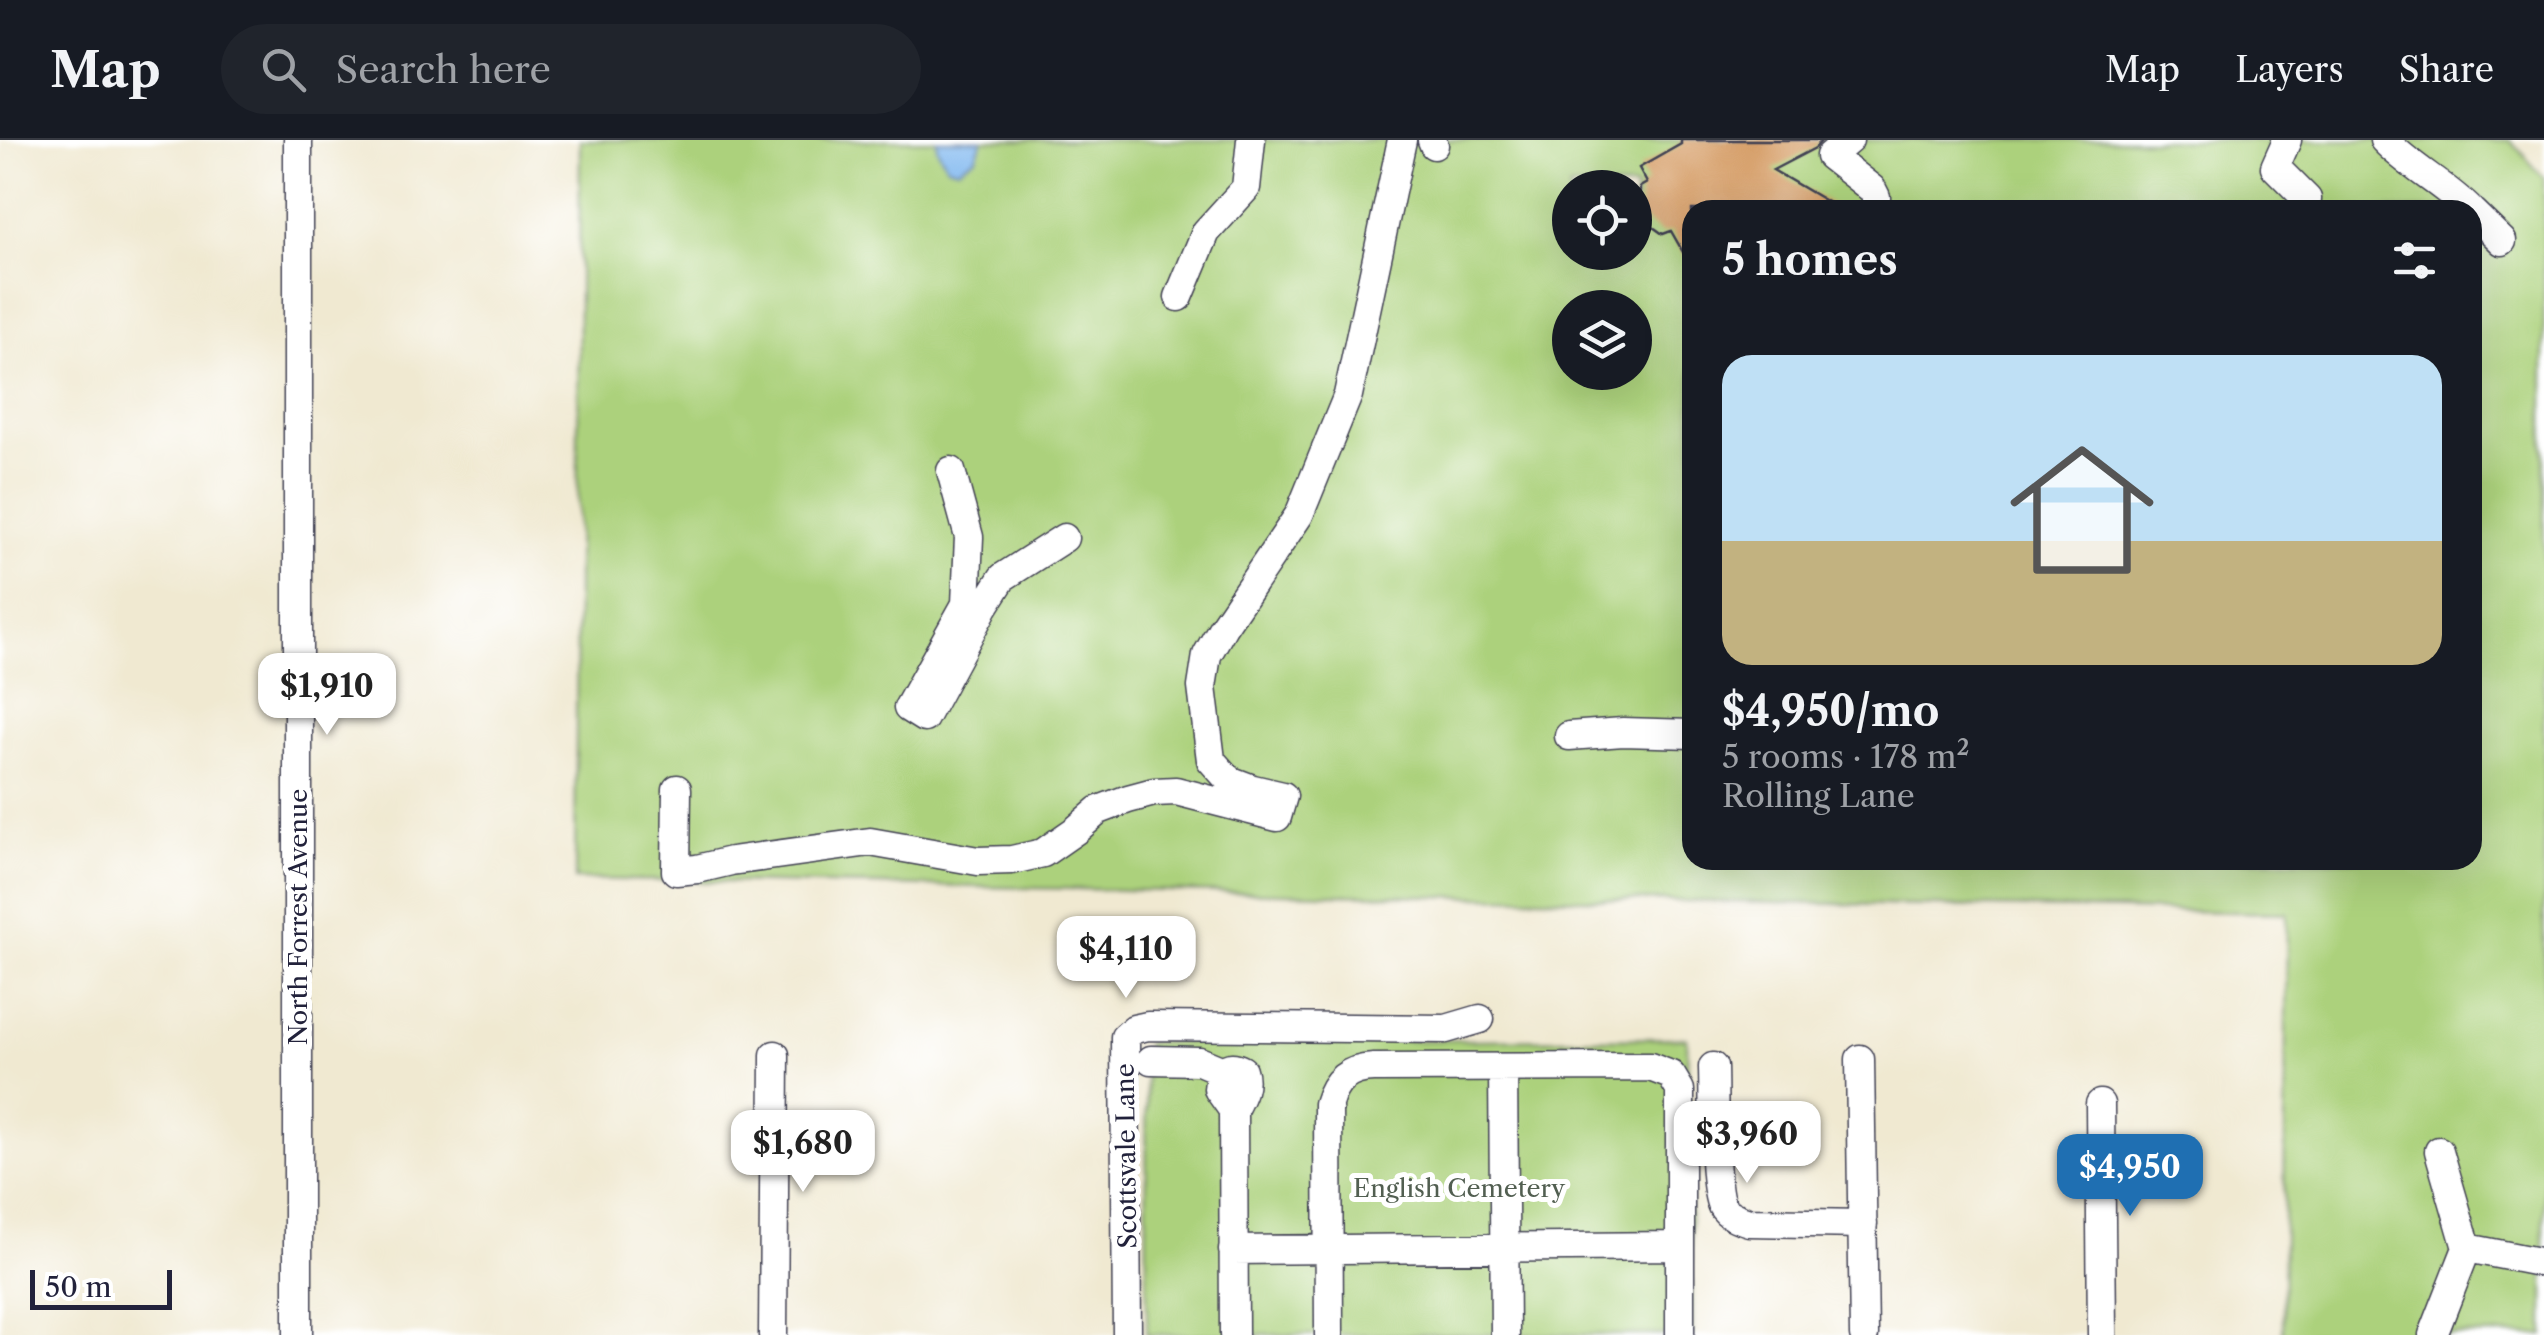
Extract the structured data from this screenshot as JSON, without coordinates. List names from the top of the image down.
{
  "streets": {
    "street": ["North Forrest Avenue", "Scottsvale Lane"]
  },
  "parks": ["English Cemetery"],
  "scale_bar": "50 m",
  "page": {
    "header": "Map",
    "search": "Search here",
    "nav": ["Map", "Layers", "Share"],
    "heading": "5 homes",
    "list": [
      {
        "name": "$4,950/mo",
        "note": "5 rooms · 178 m² · Rolling Lane"
      }
    ],
    "price": [
      "$1,910",
      "$4,110",
      "$3,960",
      "$1,680",
      "$4,950"
    ],
    "scale": "50 m"
  }
}
